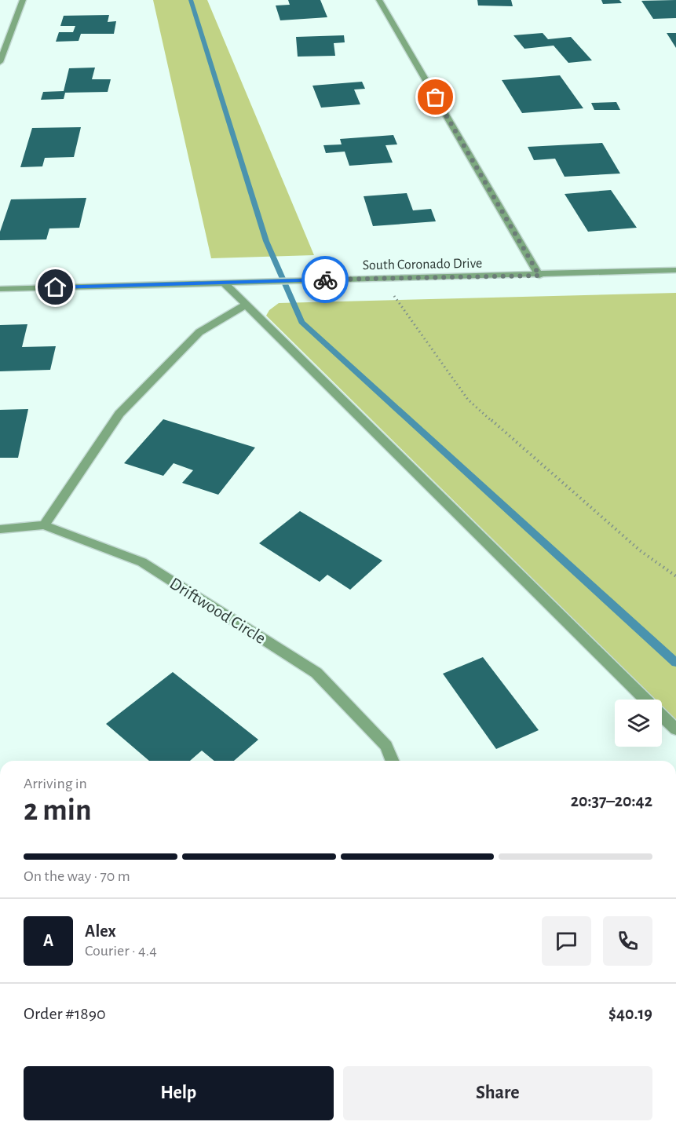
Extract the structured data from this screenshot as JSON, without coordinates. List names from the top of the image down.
{
  "streets": {
    "street": ["South Coronado Drive", "Driftwood Circle"]
  },
  "page": {
    "heading": ["2 min", "Arriving in", "20:37–20:42"],
    "panel": [
      "Alex",
      "Courier · 4.4",
      "Order #1890",
      "$40.19"
    ],
    "bar": "On the way · 70 m",
    "round": "A",
    "buttons": ["Help", "Share"]
  }
}
